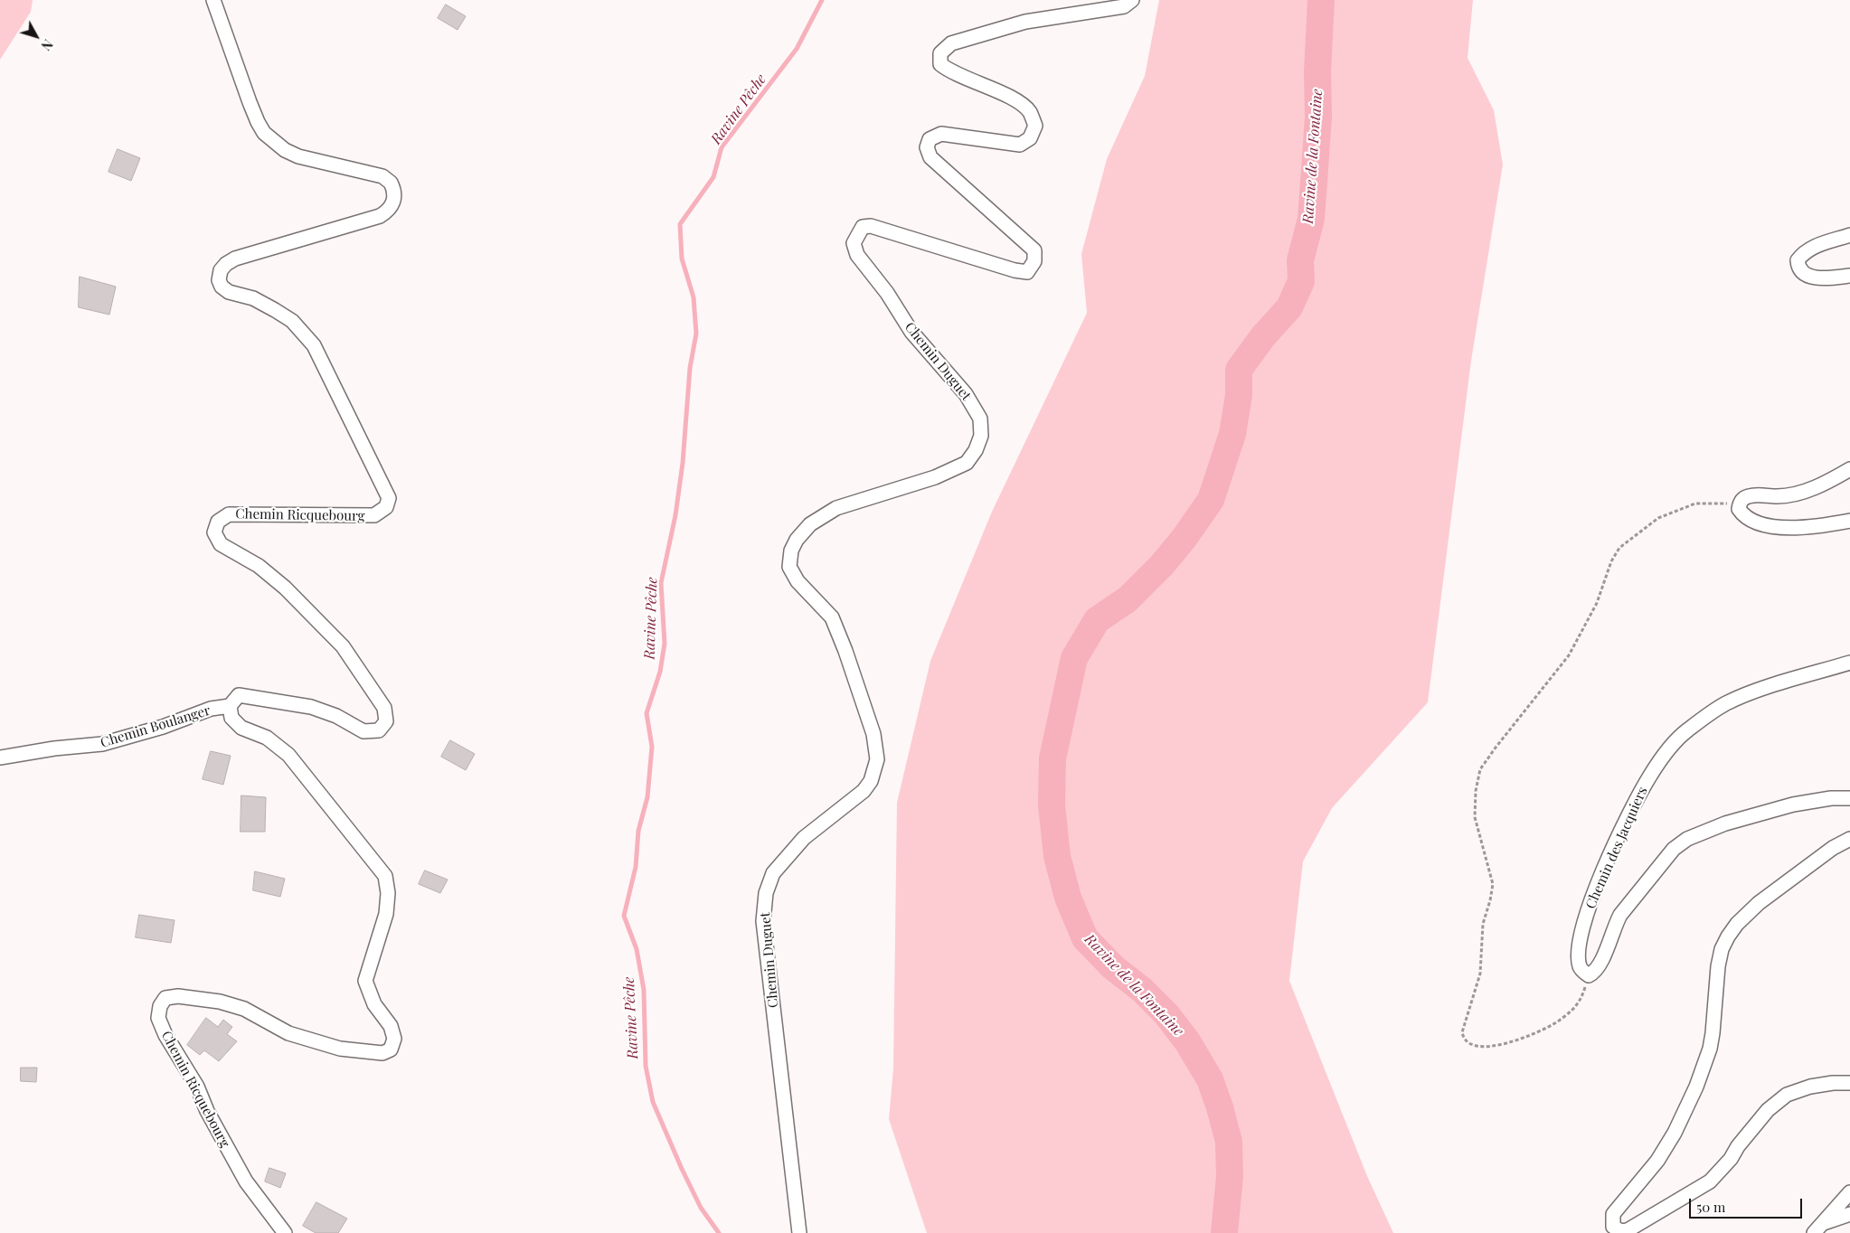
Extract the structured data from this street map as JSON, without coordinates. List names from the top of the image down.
{
  "streets": {
    "street": [
      "Chemin Duguet",
      "Chemin Ricquebourg",
      "Chemin Boulanger",
      "Chemin des Jacquiers"
    ]
  },
  "crossings": [
    ["Chemin Ricquebourg", "Chemin Boulanger"]
  ],
  "water": ["Ravine Pêche", "Ravine de la Fontaine"],
  "scale_bar": "50 m",
  "north": "bottom right"
}
